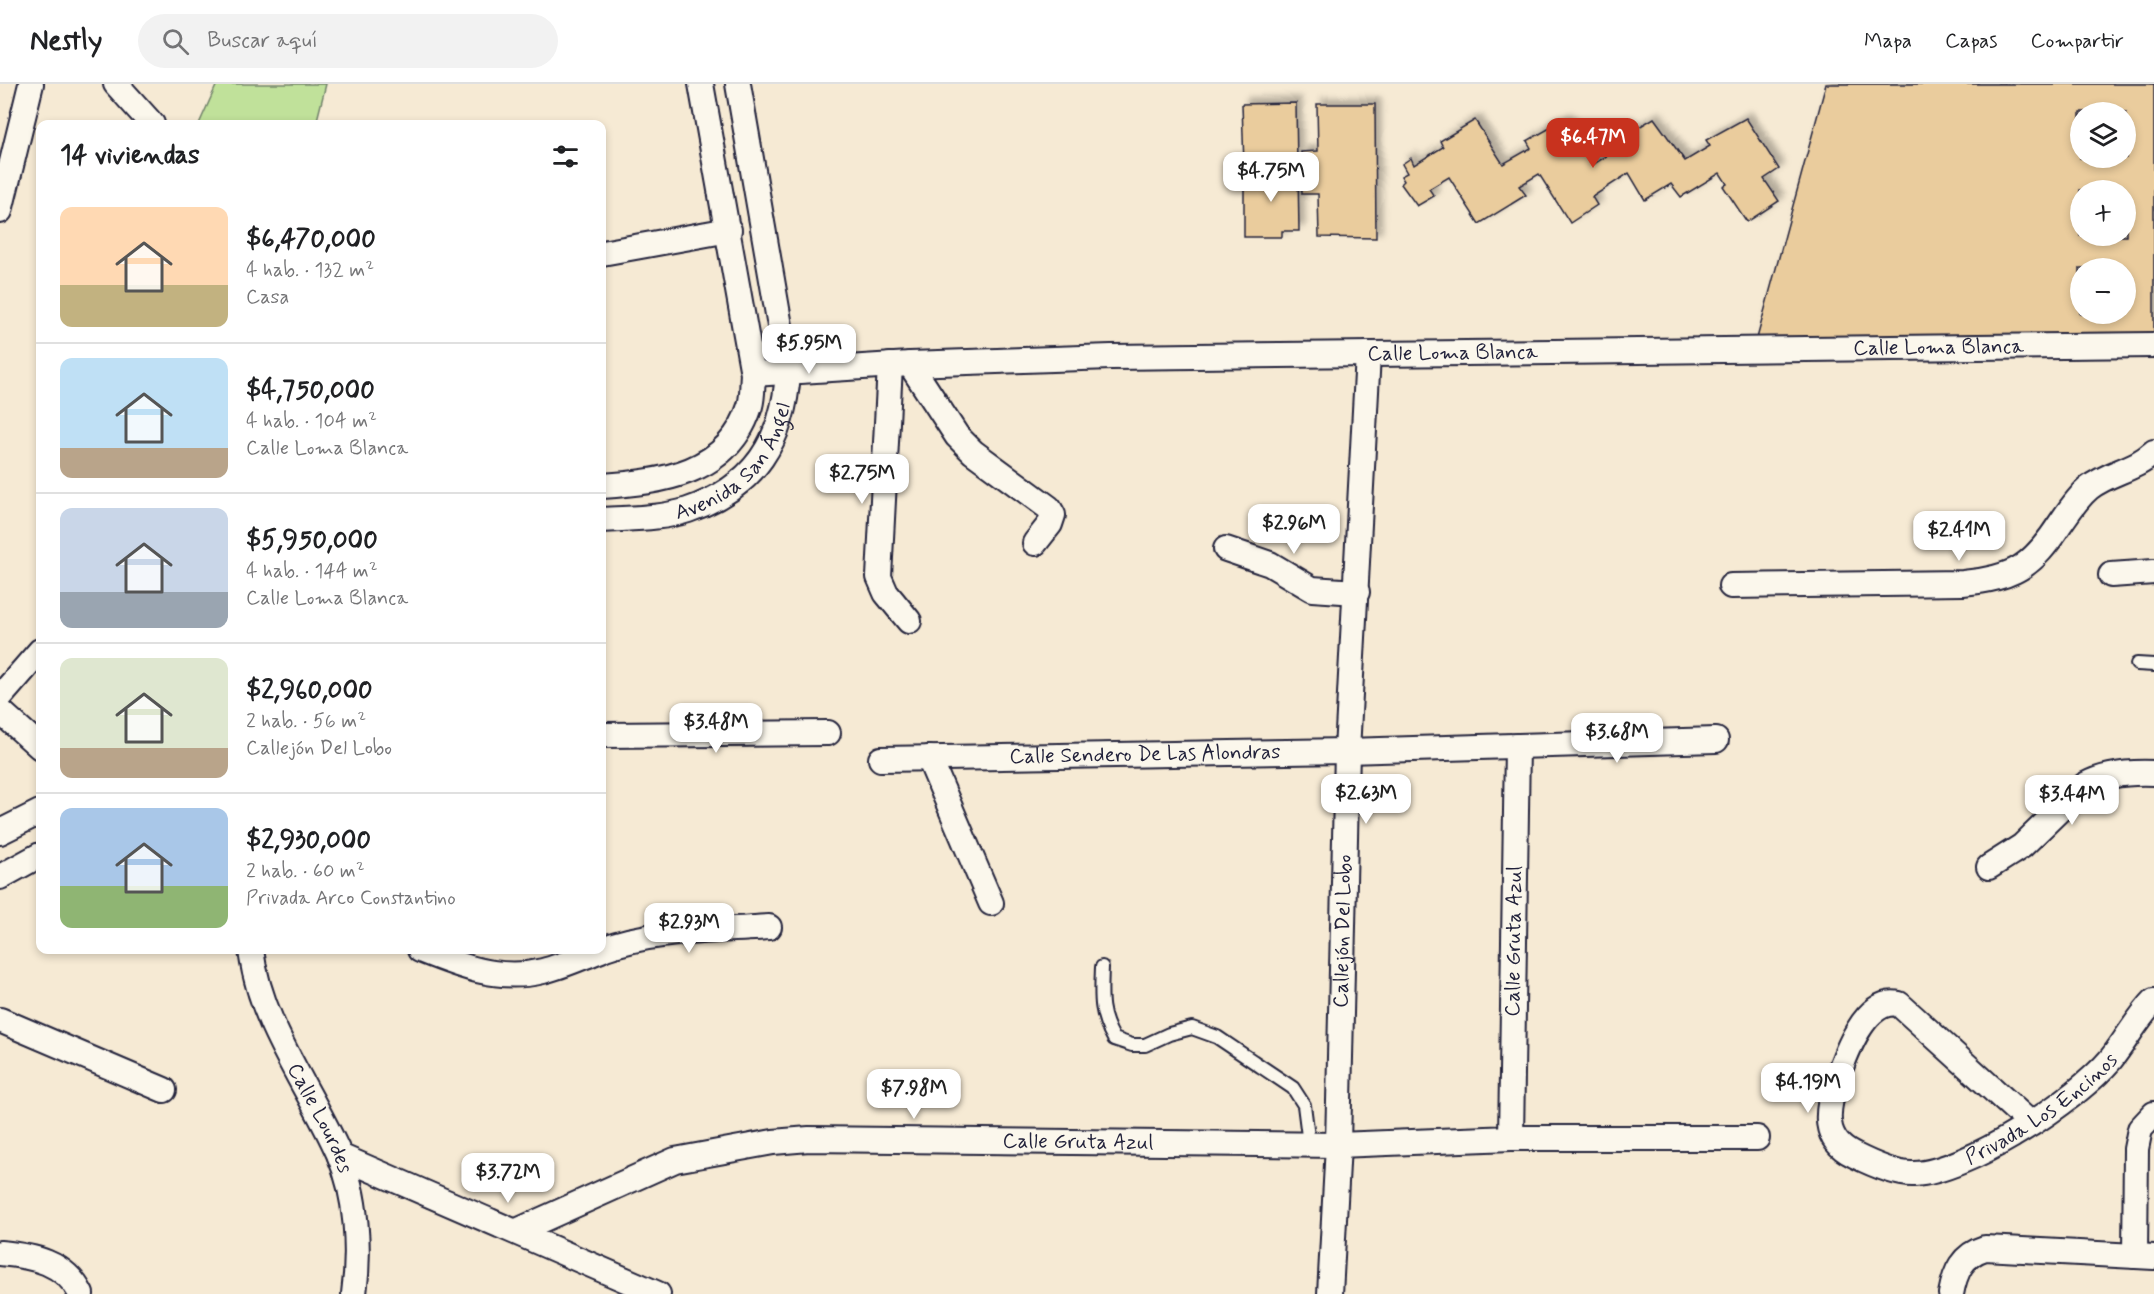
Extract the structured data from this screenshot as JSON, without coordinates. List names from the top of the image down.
{
  "streets": {
    "street": [
      "Calle Loma Blanca",
      "Avenida San Ángel",
      "Calle Sendero De Las Alondras",
      "Callejón Del Lobo",
      "Calle Gruta Azul",
      "Privada Los Encinos",
      "Calle Lourdes"
    ]
  },
  "crossings": [
    ["Calle Loma Blanca", "Avenida San Ángel"],
    ["Calle Loma Blanca", "Callejón Del Lobo"],
    ["Calle Sendero De Las Alondras", "Callejón Del Lobo"],
    ["Calle Sendero De Las Alondras", "Calle Gruta Azul"],
    ["Callejón Del Lobo", "Calle Gruta Azul"]
  ],
  "page": {
    "header": "Nestly",
    "search": "Buscar aquí",
    "nav": ["Mapa", "Capas", "Compartir"],
    "map_buttons": ["+", "−"],
    "price": [
      "$6.47M",
      "$4.75M",
      "$5.95M",
      "$2.75M",
      "$2.96M",
      "$2.41M",
      "$3.48M",
      "$3.68M",
      "$2.63M",
      "$3.44M",
      "$2.93M",
      "$4.19M",
      "$7.98M",
      "$3.72M"
    ],
    "heading": "14 viviendas",
    "list": [
      {
        "name": "$6,470,000",
        "note": "4 hab. · 132 m² · Casa"
      },
      {
        "name": "$4,750,000",
        "note": "4 hab. · 104 m² · Calle Loma Blanca"
      },
      {
        "name": "$5,950,000",
        "note": "4 hab. · 144 m² · Calle Loma Blanca"
      },
      {
        "name": "$2,960,000",
        "note": "2 hab. · 56 m² · Callejón Del Lobo"
      },
      {
        "name": "$2,930,000",
        "note": "2 hab. · 60 m² · Privada Arco Constantino"
      }
    ]
  }
}
